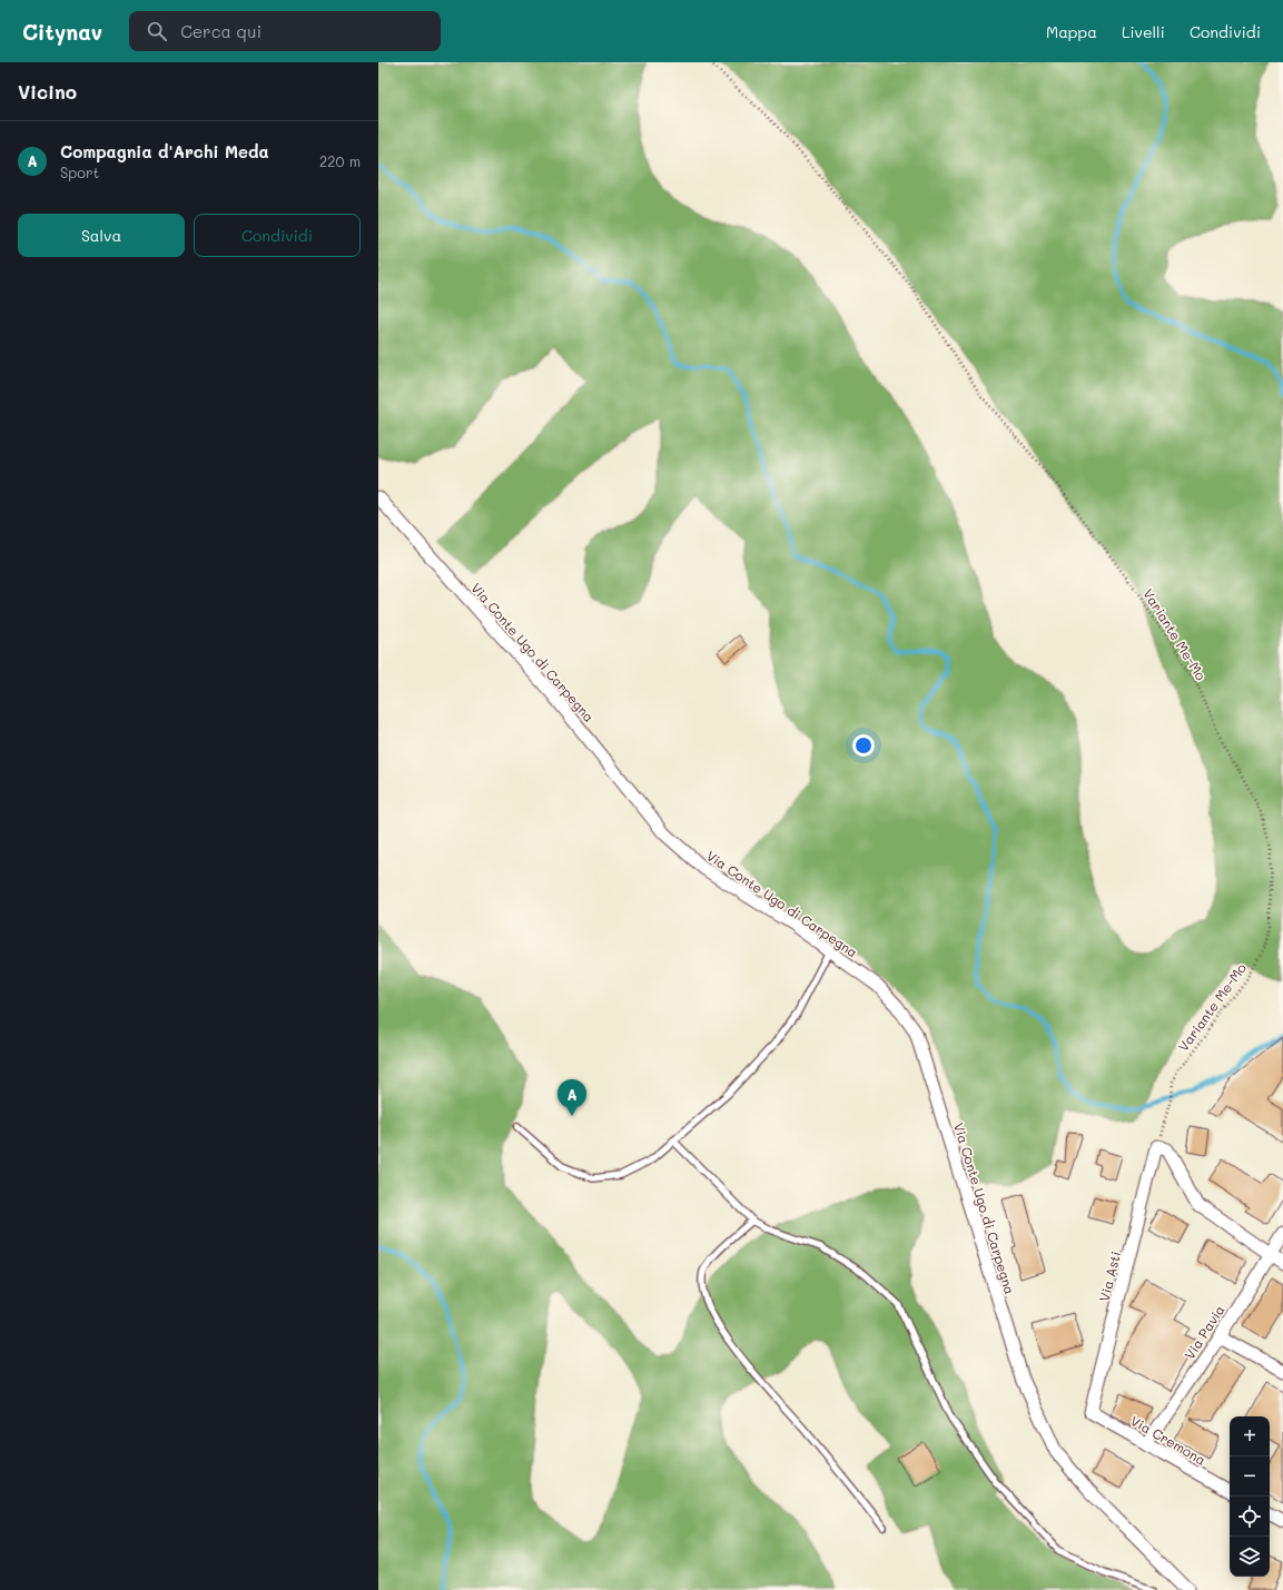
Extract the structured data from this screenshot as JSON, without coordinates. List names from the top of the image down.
{
  "streets": {
    "street": [
      "Via Conte Ugo di Carpegna",
      "Via Asti",
      "Via Pavia",
      "Via Cremona"
    ],
    "path": ["Variante Me-Mo"]
  },
  "crossings": [
    ["Variante Me-Mo", "Via Asti"],
    ["Via Asti", "Via Cremona"],
    ["Via Pavia", "Via Cremona"]
  ],
  "page": {
    "header": "Citynav",
    "search": "Cerca qui",
    "nav": ["Mappa", "Livelli", "Condividi"],
    "heading": "Vicino",
    "list": [
      {
        "mark": "A",
        "name": "Compagnia d'Archi Meda",
        "note": "Sport",
        "value": "220 m"
      }
    ],
    "buttons": ["Salva", "Condividi"],
    "pins": "A",
    "map_buttons": ["+", "−"]
  }
}
